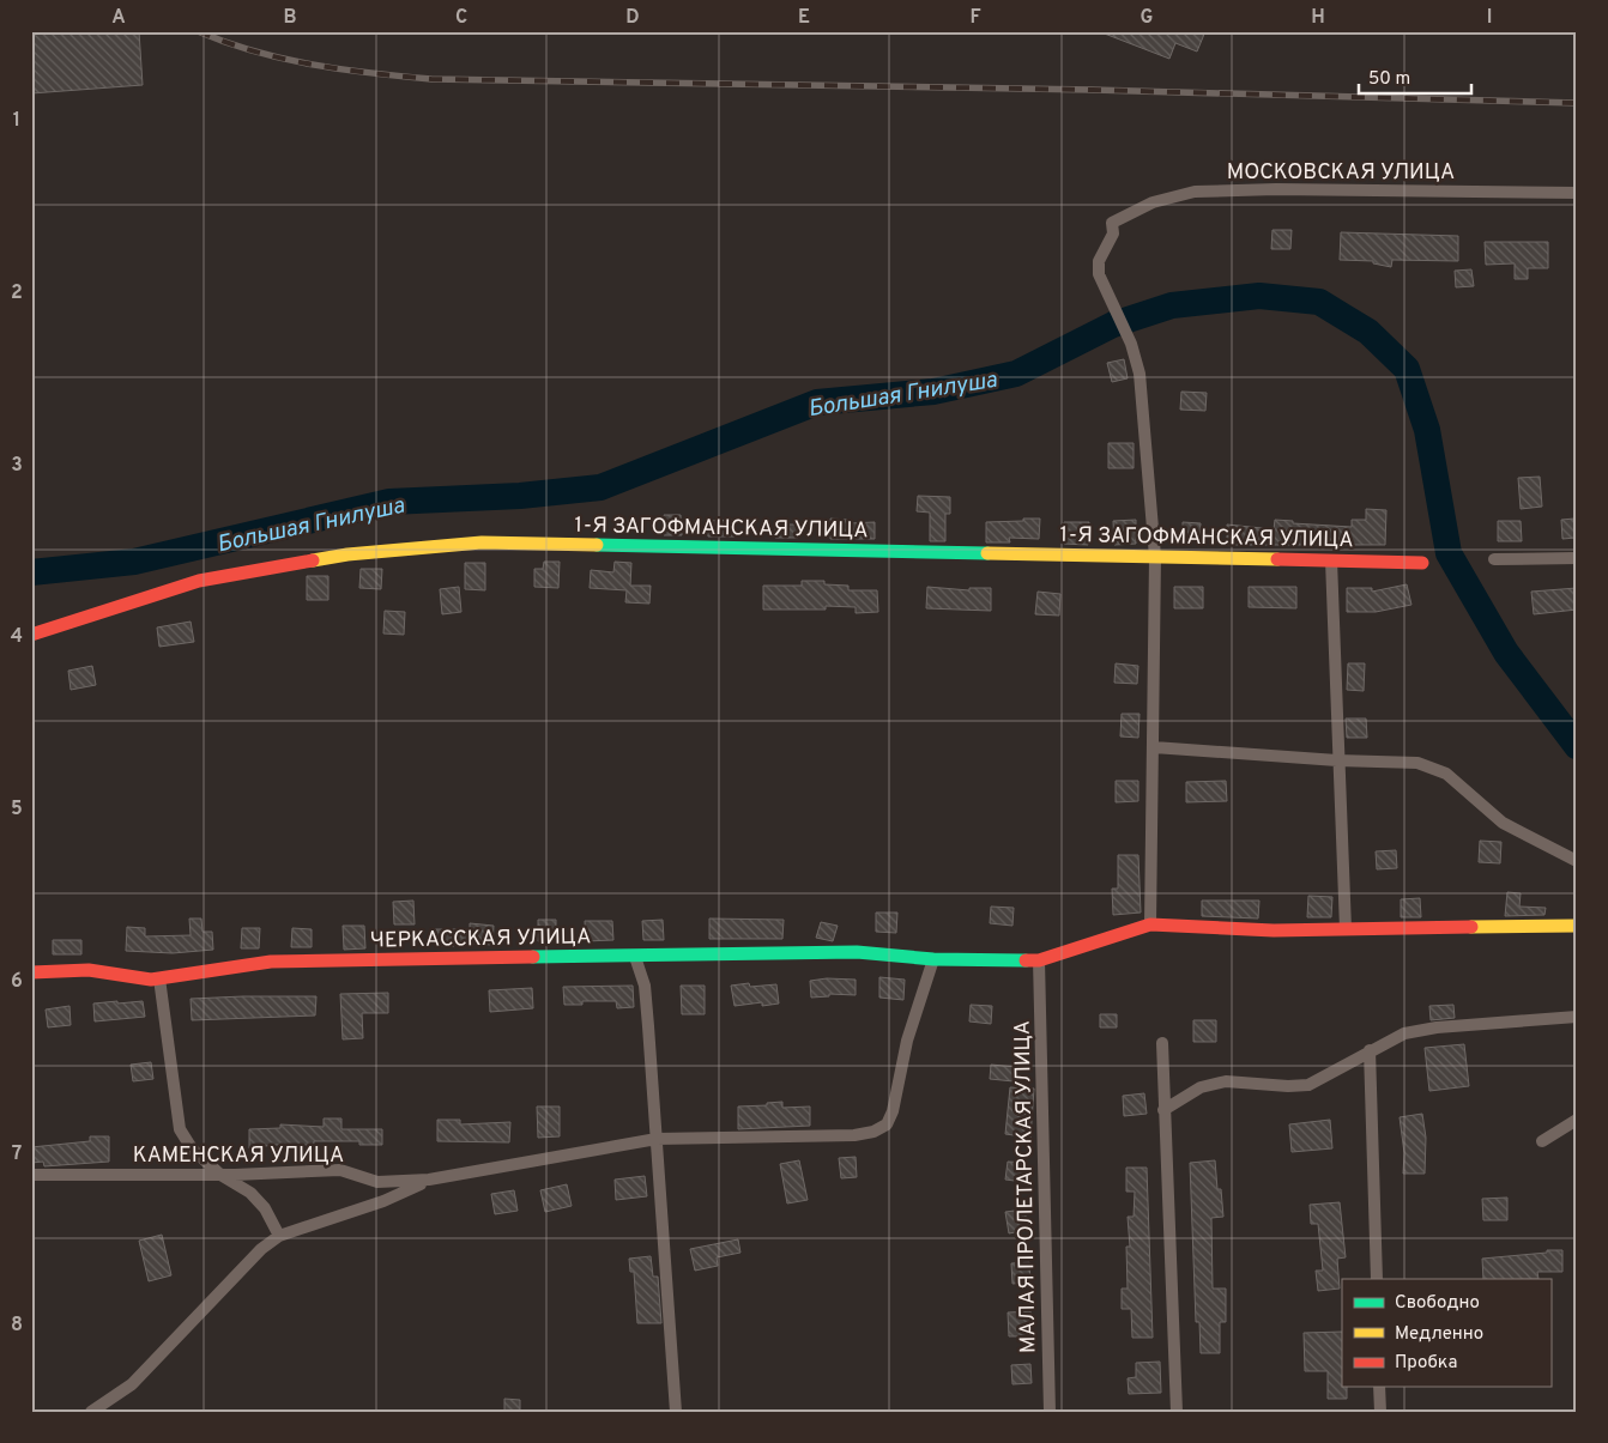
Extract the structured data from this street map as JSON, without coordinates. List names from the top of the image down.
{
  "streets": {
    "street": [
      "МОСКОВСКАЯ УЛИЦА",
      "1-Я ЗАГОФМАНСКАЯ УЛИЦА",
      "ЧЕРКАССКАЯ УЛИЦА",
      "КАМЕНСКАЯ УЛИЦА",
      "МАЛАЯ ПРОЛЕТАРСКАЯ УЛИЦА"
    ]
  },
  "crossings": [
    ["МОСКОВСКАЯ УЛИЦА", "1-Я ЗАГОФМАНСКАЯ УЛИЦА"],
    ["ЧЕРКАССКАЯ УЛИЦА", "КАМЕНСКАЯ УЛИЦА"],
    ["ЧЕРКАССКАЯ УЛИЦА", "МАЛАЯ ПРОЛЕТАРСКАЯ УЛИЦА"]
  ],
  "water": ["Большая Гнилуша"],
  "legend": ["Свободно", "Медленно", "Пробка"],
  "scale_bar": "50 m",
  "grid": {
    "columns": [
      "A",
      "B",
      "C",
      "D",
      "E",
      "F",
      "G",
      "H",
      "I"
    ],
    "rows": [
      "1",
      "2",
      "3",
      "4",
      "5",
      "6",
      "7",
      "8"
    ]
  }
}
